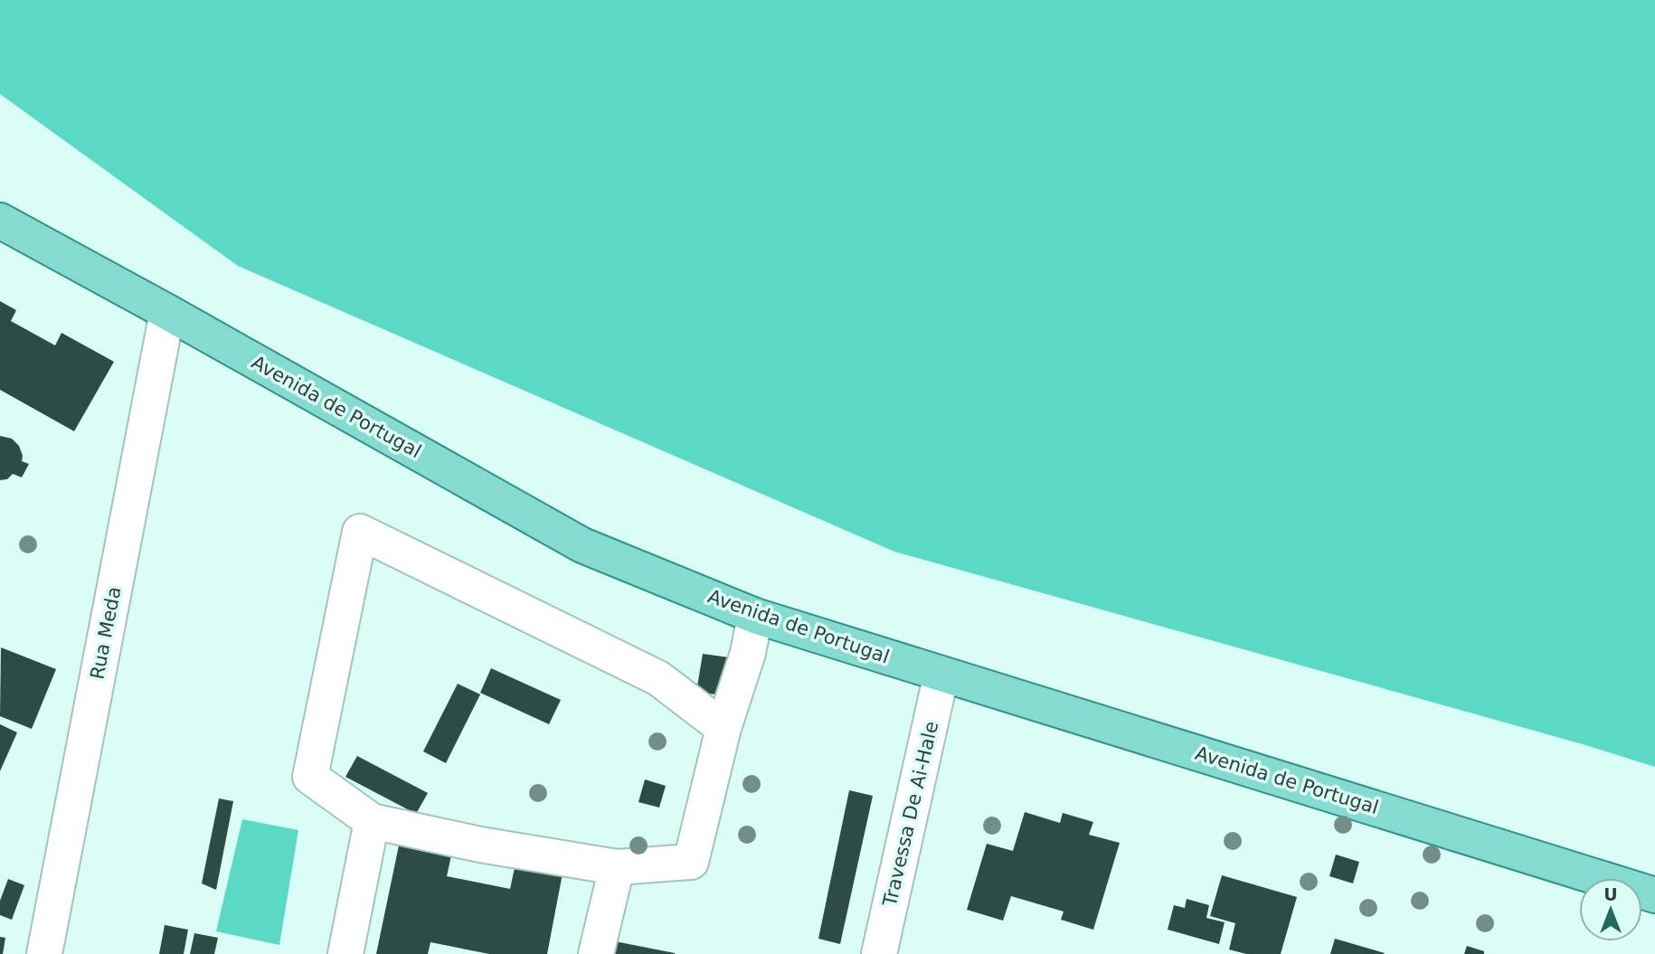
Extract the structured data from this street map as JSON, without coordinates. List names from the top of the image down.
{
  "streets": {
    "main road": ["Avenida de Portugal"],
    "street": ["Rua Meda", "Travessa De Ai-Hale"]
  },
  "crossings": [
    ["Avenida de Portugal", "Rua Meda"],
    ["Avenida de Portugal", "Travessa De Ai-Hale"]
  ],
  "north": "top"
}
